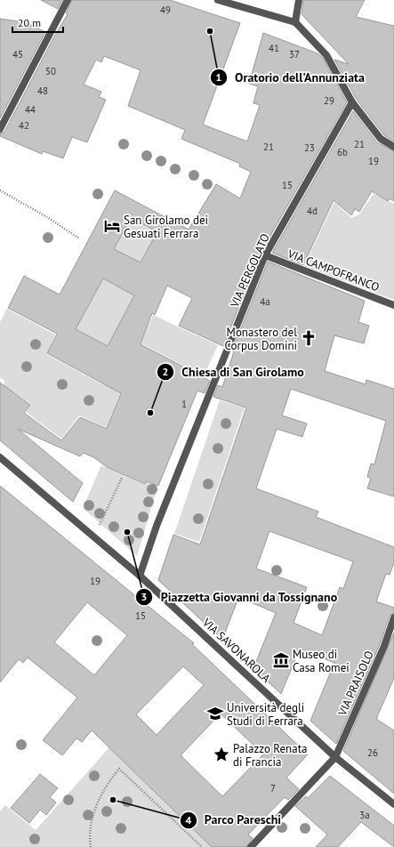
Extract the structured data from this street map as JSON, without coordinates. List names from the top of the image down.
{
  "streets": {
    "street": [
      "VIA PERGOLATO",
      "VIA CAMPOFRANCO",
      "VIA SAVONAROLA",
      "VIA PRAISOLO"
    ]
  },
  "crossings": [
    ["VIA PERGOLATO", "VIA CAMPOFRANCO"],
    ["VIA PERGOLATO", "VIA SAVONAROLA"],
    ["VIA SAVONAROLA", "VIA PRAISOLO"]
  ],
  "places": {
    "other": [
      "Oratorio dell'Annunziata",
      "Chiesa di San Girolamo",
      "Piazzetta Giovanni da Tossignano",
      "Parco Pareschi"
    ],
    "hotel": ["San Girolamo dei Gesuati Ferrara"],
    "church": ["Monastero del Corpus Domini"],
    "museum": ["Museo di Casa Romei"],
    "school or university": ["Università degli Studi di Ferrara"],
    "place": ["Palazzo Renata di Francia"]
  },
  "house_numbers": [
    "49",
    "41",
    "45",
    "37",
    "50",
    "48",
    "29",
    "44",
    "42",
    "21",
    "21",
    "23",
    "6b",
    "19",
    "15",
    "4d",
    "4a",
    "1",
    "19",
    "15",
    "26",
    "7",
    "3a"
  ],
  "scale_bar": "20 m"
}
